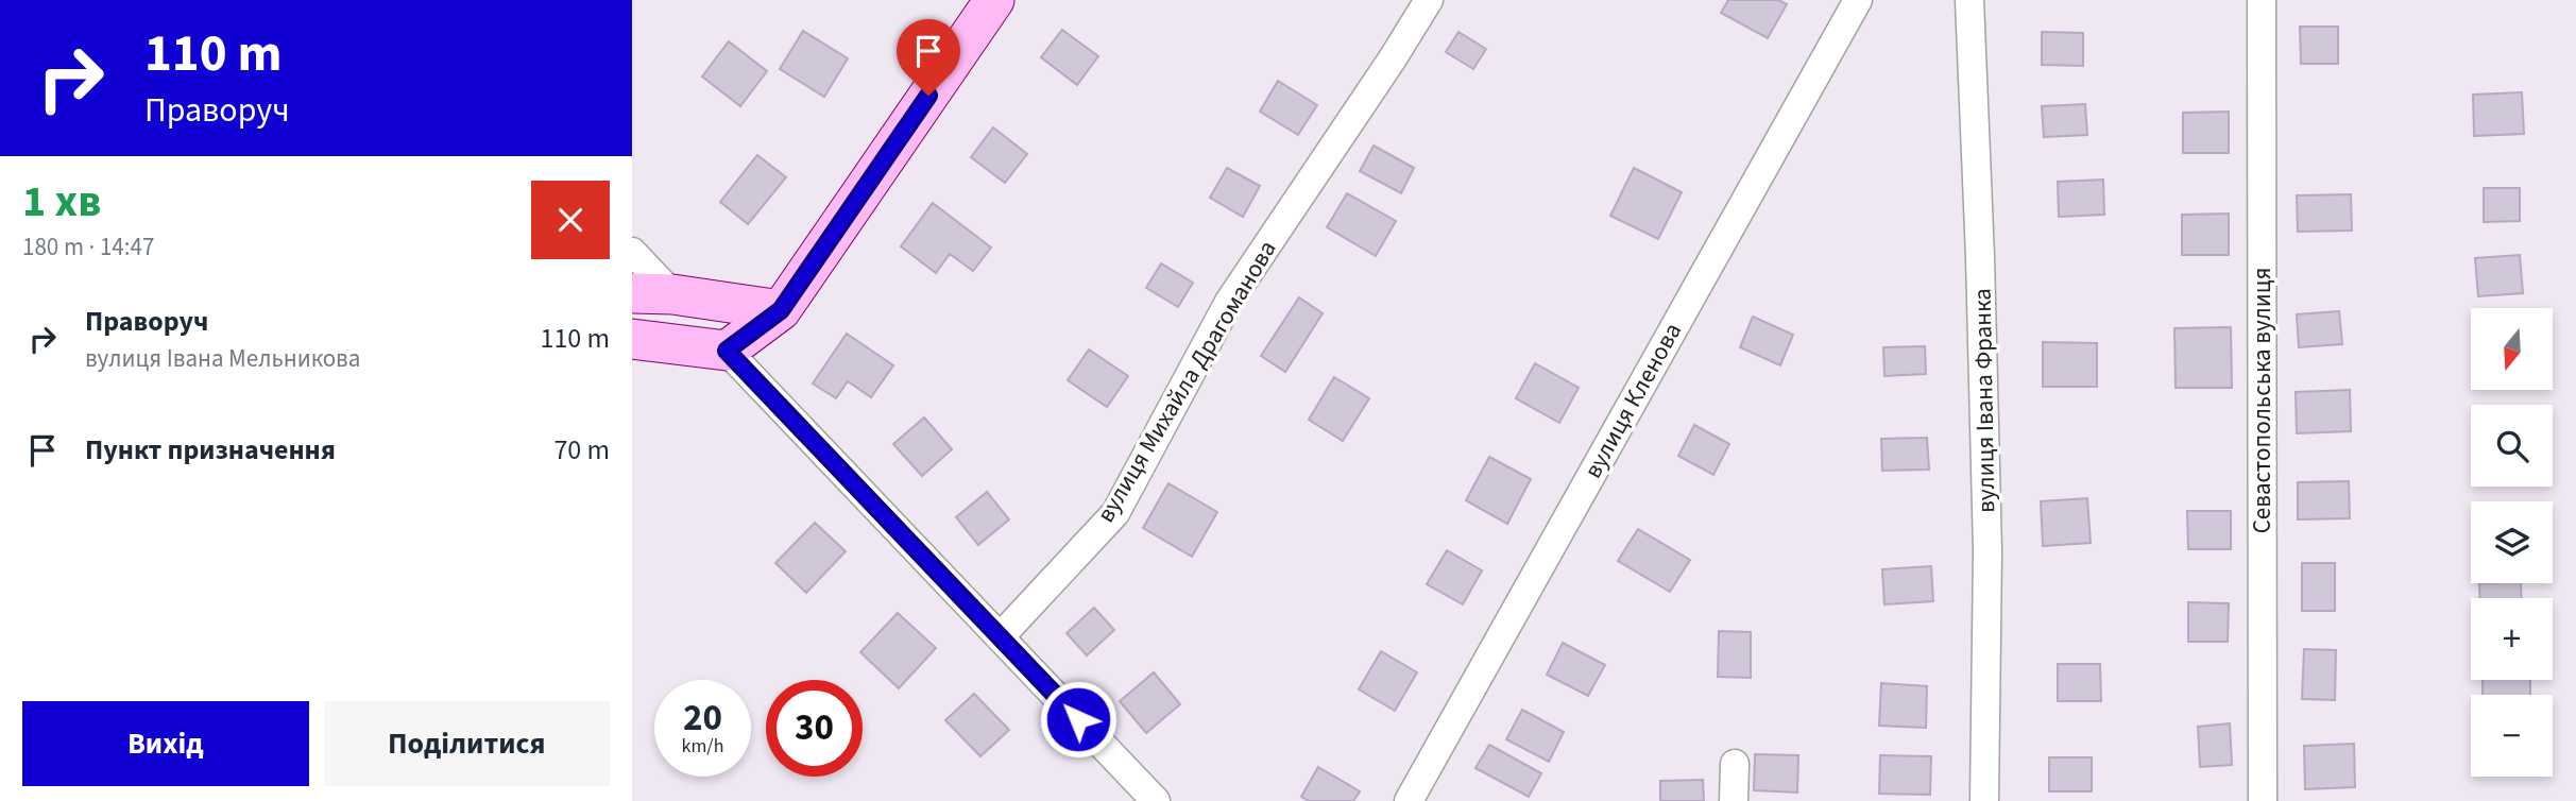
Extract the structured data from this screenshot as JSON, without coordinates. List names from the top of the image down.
{
  "streets": {
    "street": [
      "вулиця Михайла Драгоманова",
      "вулиця Кленова",
      "вулиця Івана Франка",
      "Севастопольська вулиця"
    ]
  },
  "north": "bottom",
  "page": {
    "turn": ["110 m", "Праворуч"],
    "heading": ["1 хв", "180 m · 14:47"],
    "list": [
      {
        "name": "Праворуч",
        "note": "вулиця Івана Мельникова",
        "value": "110 m"
      },
      {
        "name": "Пункт призначення",
        "value": "70 m"
      }
    ],
    "map_buttons": ["+", "−"],
    "speed": "20 km/h",
    "limit": "30",
    "buttons": ["Вихід", "Поділитися"]
  }
}
